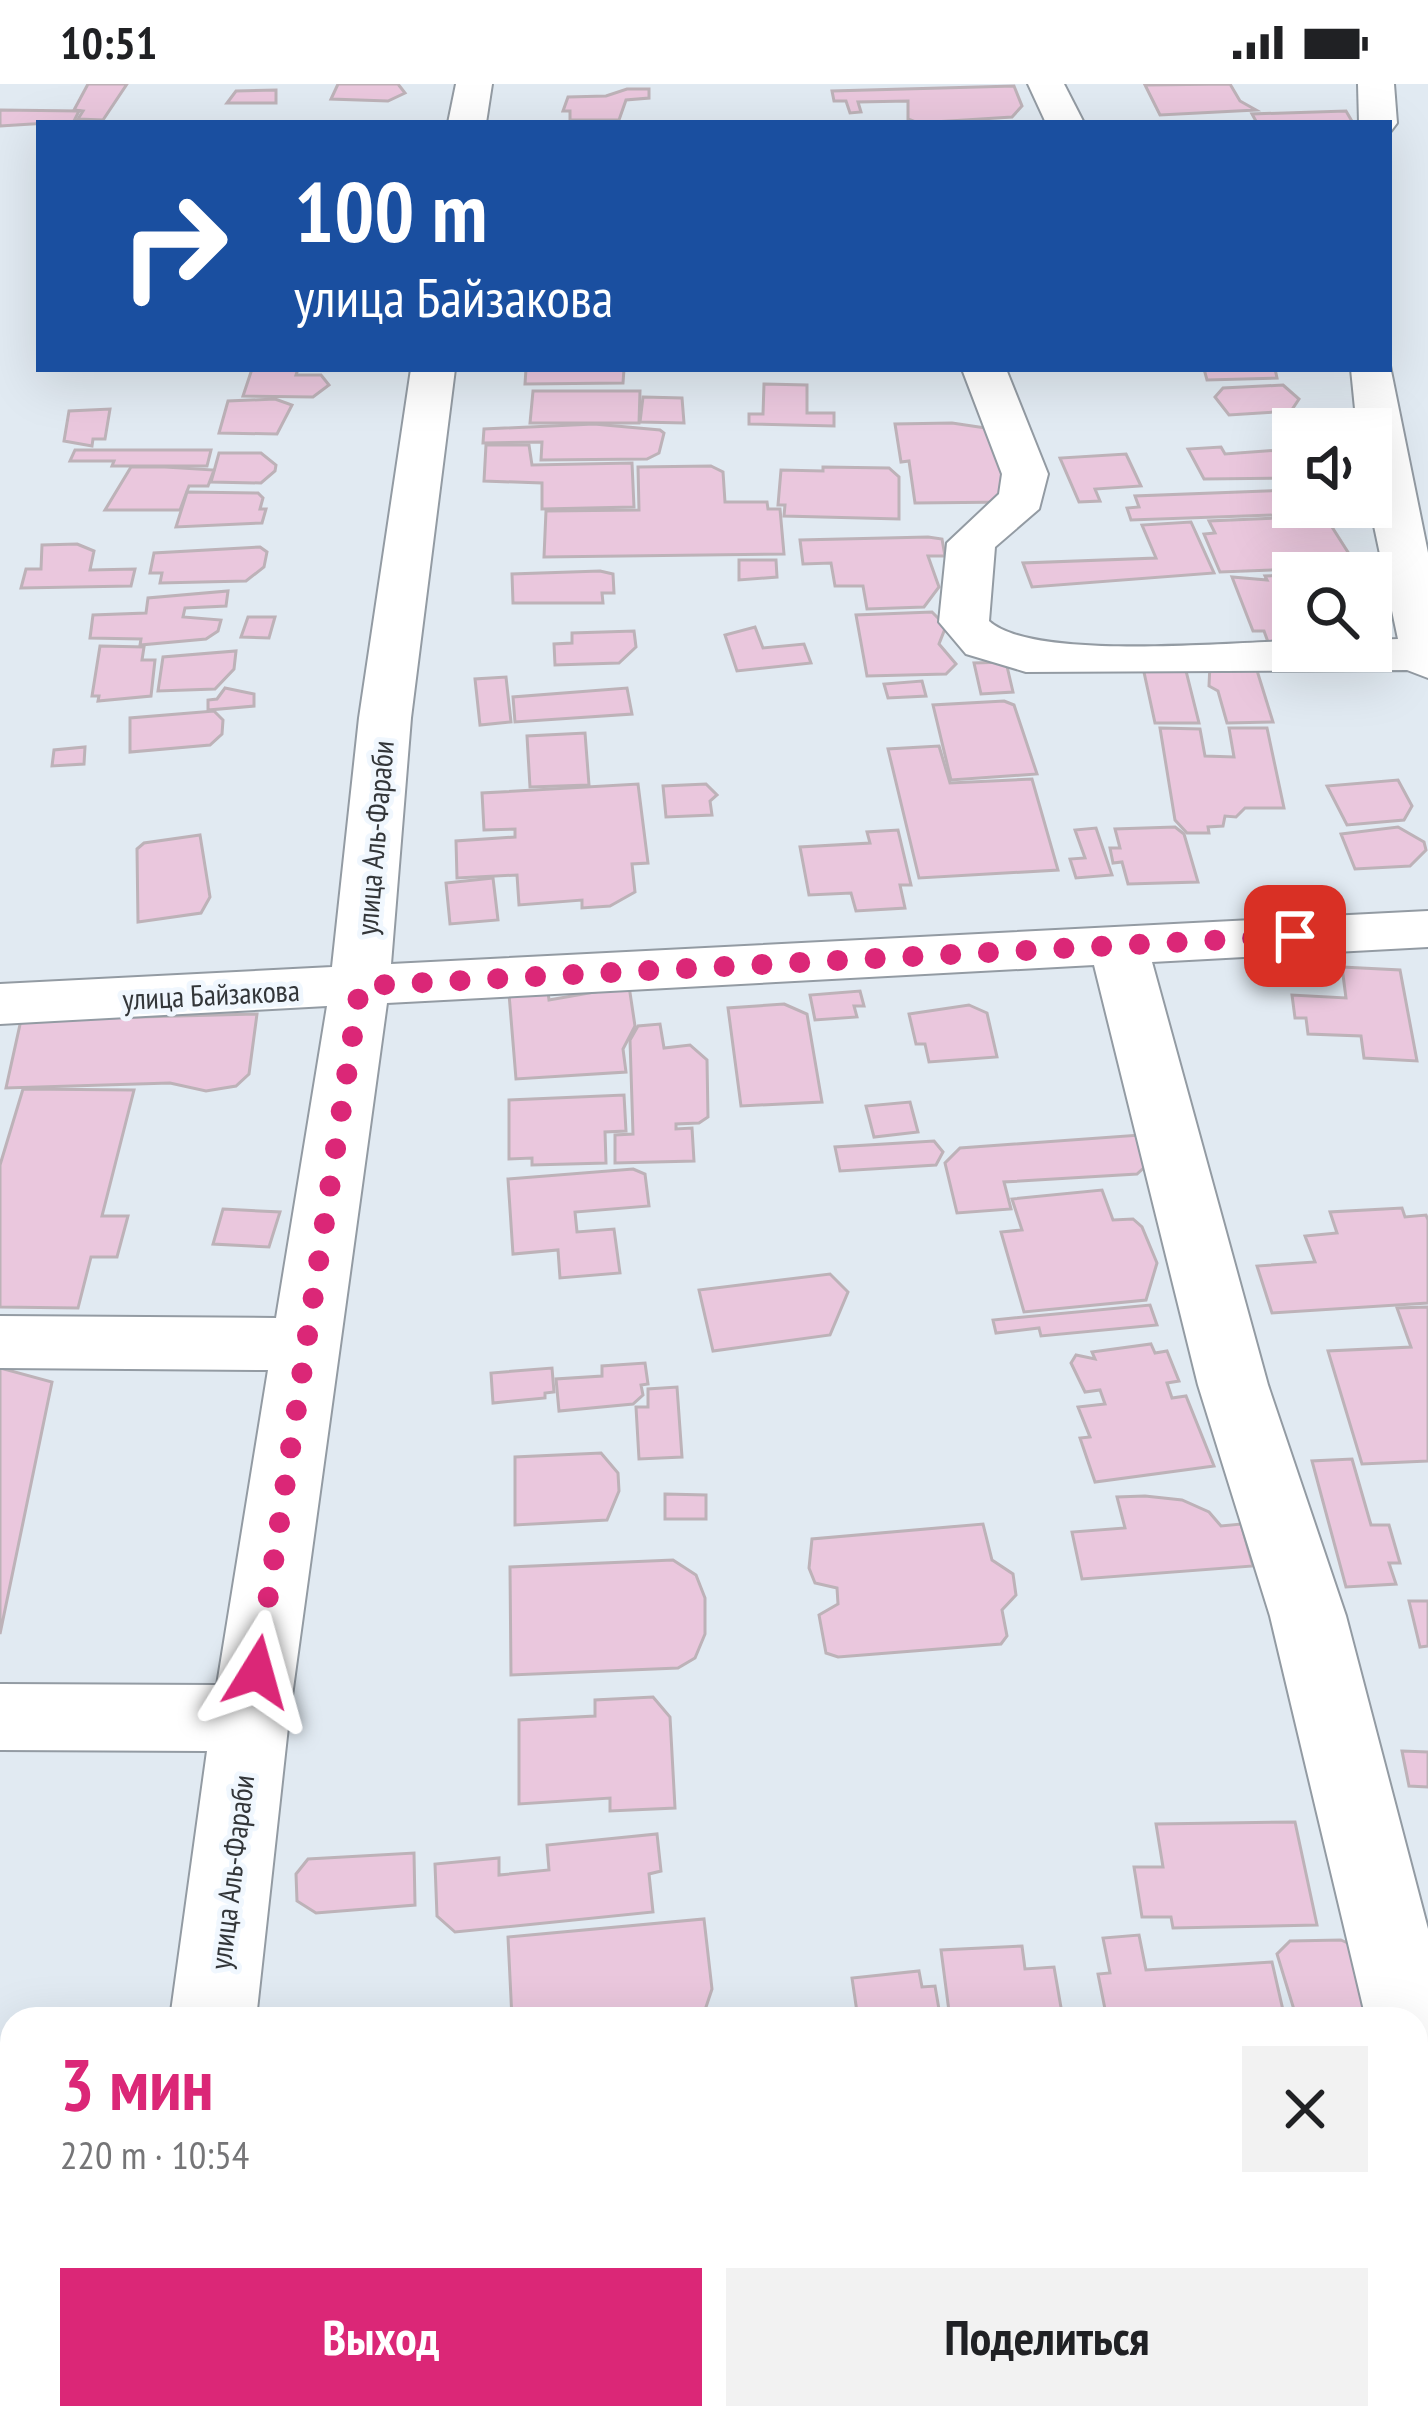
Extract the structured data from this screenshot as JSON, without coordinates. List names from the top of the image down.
{
  "streets": {
    "street": ["улица Аль-Фараби", "улица Байзакова"]
  },
  "crossings": [
    ["улица Аль-Фараби", "улица Байзакова"]
  ],
  "page": {
    "status": "10:51",
    "turn": ["100 m", "улица Байзакова"],
    "heading": ["3 мин", "220 m · 10:54"],
    "buttons": ["Выход", "Поделиться"]
  }
}
